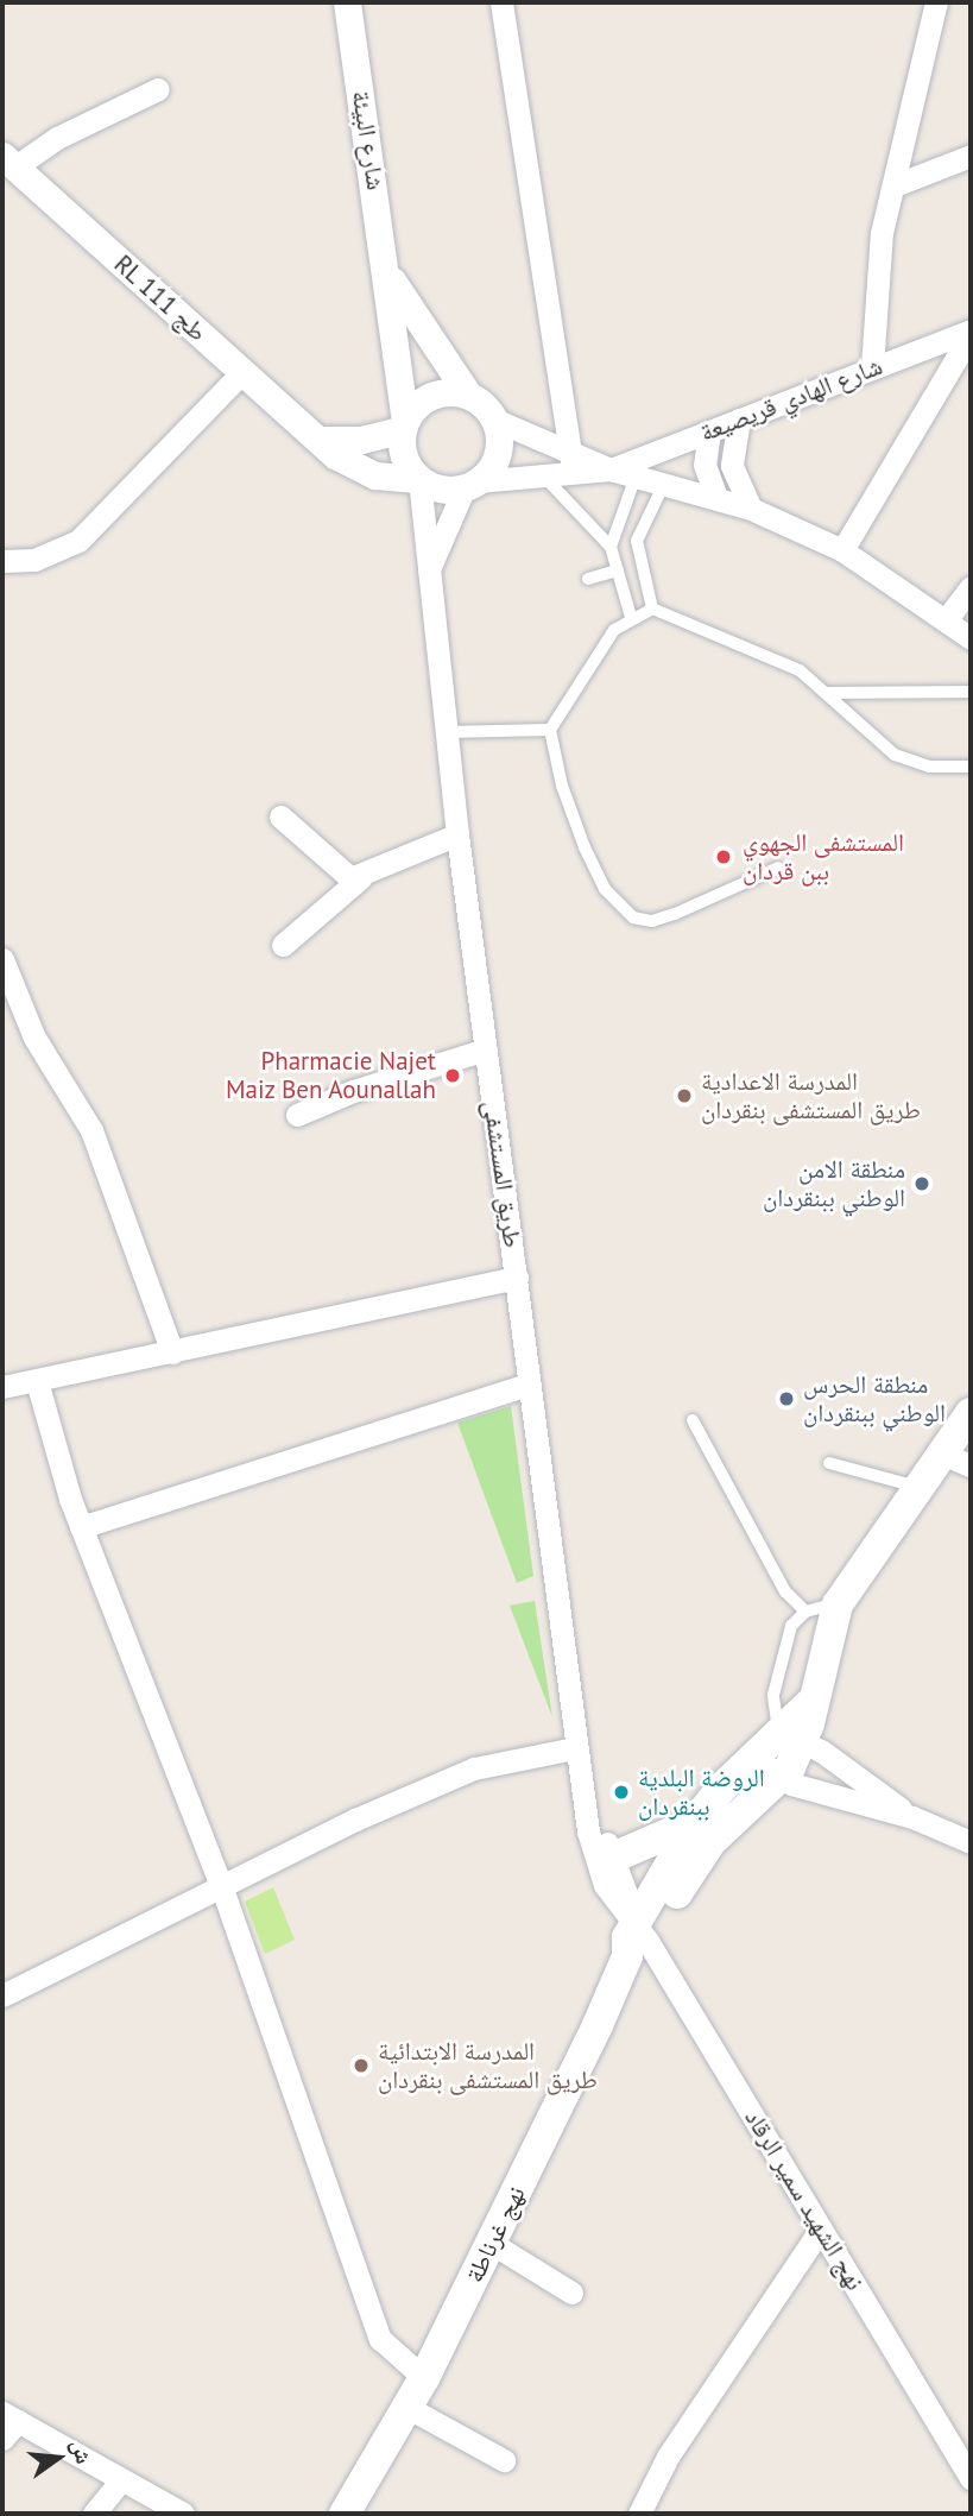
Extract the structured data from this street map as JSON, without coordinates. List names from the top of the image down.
{
  "streets": {
    "main road": ["نهج غرناطة"],
    "street": [
      "شارع البيئة",
      "RL طج 111",
      "شارع الهادي قريصيعة",
      "طريق المستشفى",
      "نهج الشهيد سمير الرقاد"
    ]
  },
  "crossings": [
    ["شارع البيئة", "RL طج 111"],
    ["شارع البيئة", "طريق المستشفى"],
    ["RL طج 111", "طريق المستشفى"],
    ["طريق المستشفى", "نهج الشهيد سمير الرقاد"],
    ["طريق المستشفى", "نهج غرناطة"],
    ["نهج الشهيد سمير الرقاد", "نهج غرناطة"]
  ],
  "places": [
    "المستشفى الجهوي ببن قردان",
    "Pharmacie Najet Maiz Ben Aounallah",
    "المدرسة الاعدادية طريق المستشفى بنقردان",
    "منطقة الامن الوطني ببنقردان",
    "منطقة الحرس الوطني ببنقردان",
    "الروضة البلدية ببنقردان",
    "المدرسة الابتدائية طريق المستشفى بنقردان"
  ],
  "north": "right"
}
